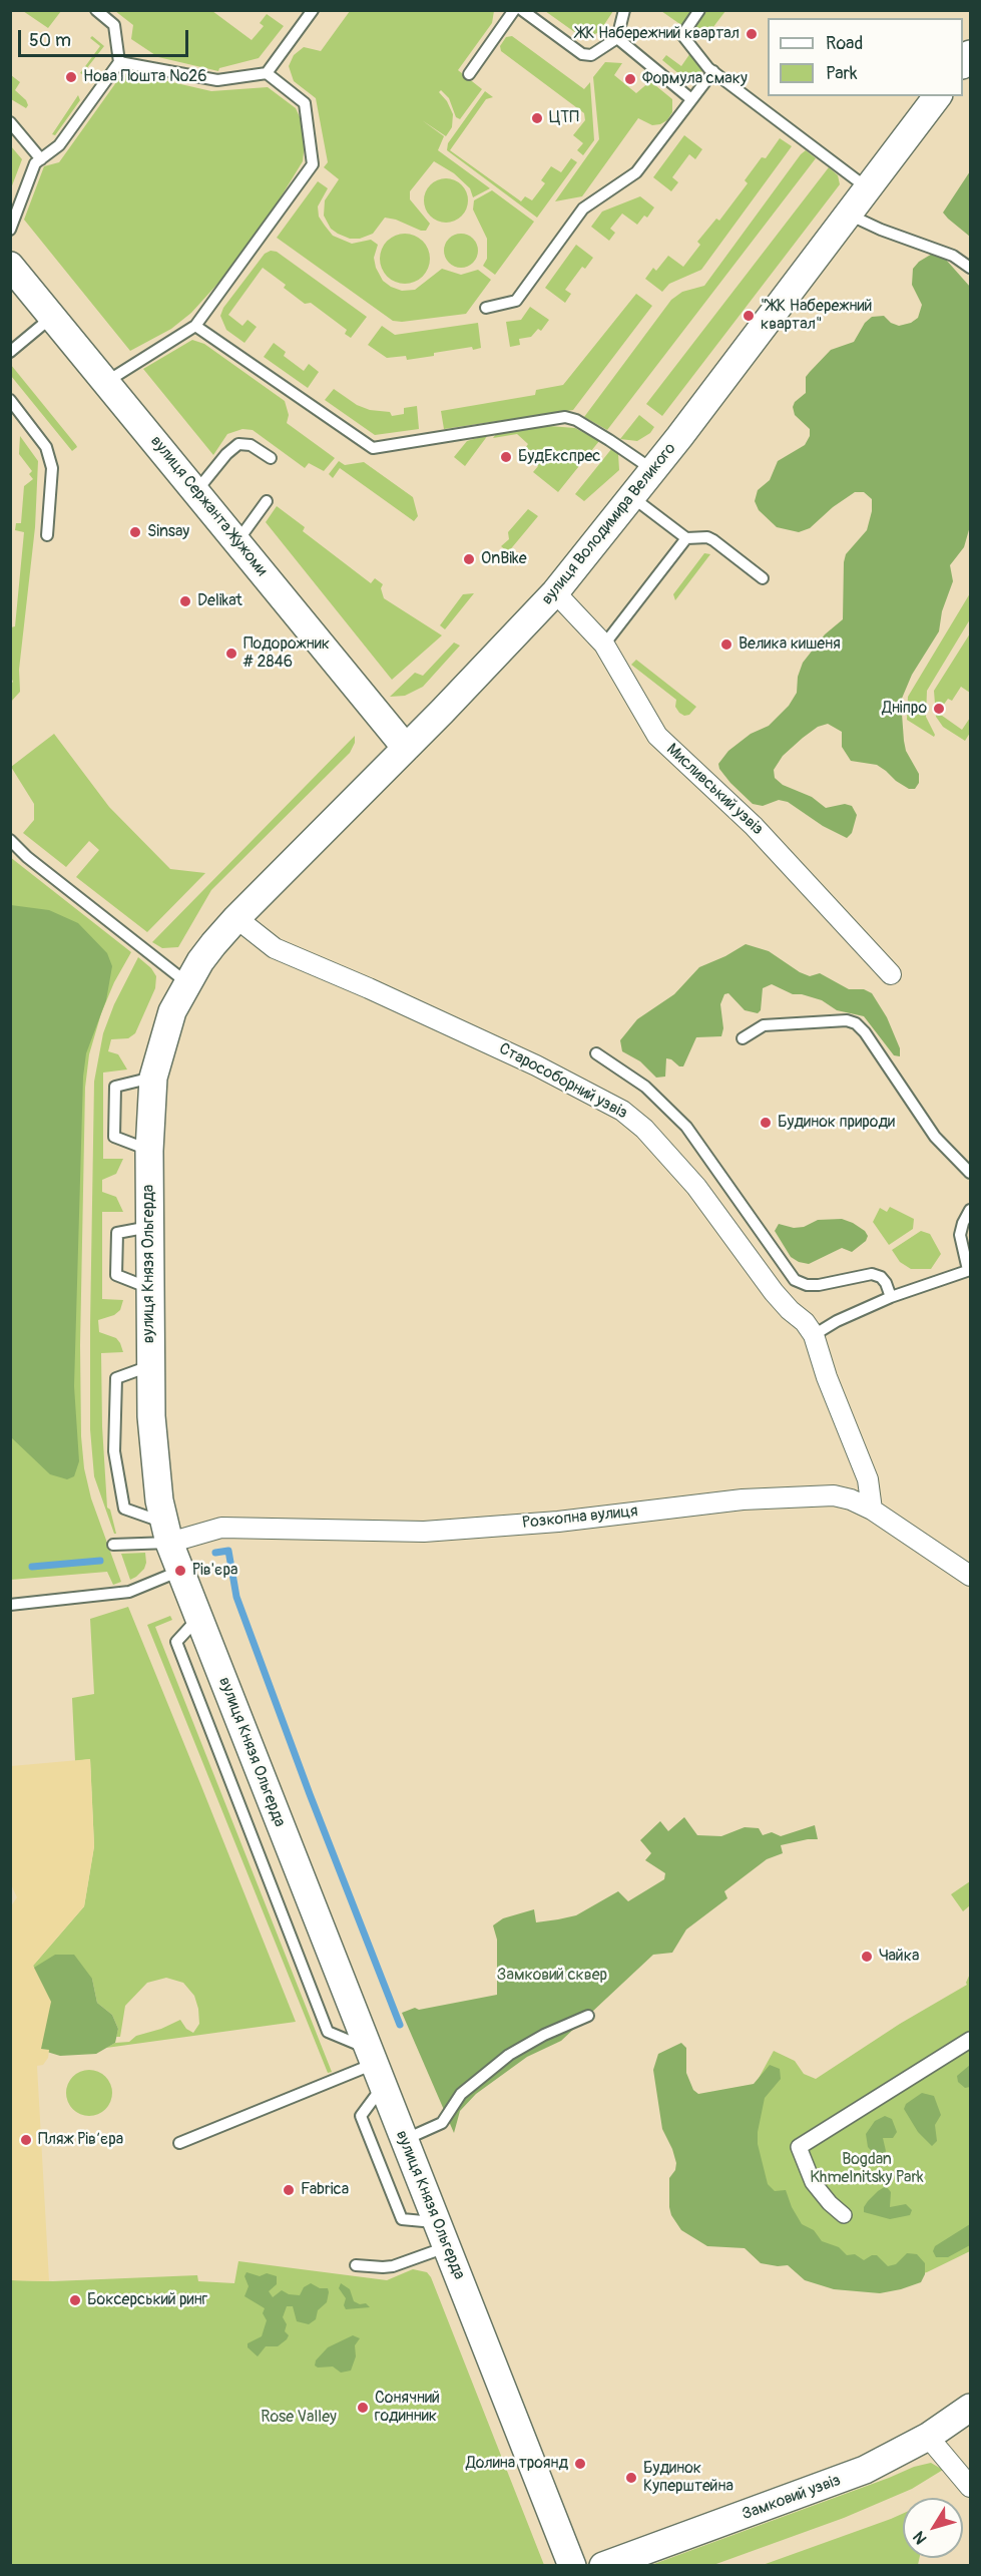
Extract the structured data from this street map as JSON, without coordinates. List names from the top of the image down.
{
  "streets": {
    "main road": [
      "вулиця Сержанта Жужоми",
      "вулиця Володимира Великого",
      "вулиця Князя Ольгерда",
      "Замковий узвіз"
    ],
    "street": ["Мисливський узвіз", "Старособорний узвіз", "Розкопна вулиця"]
  },
  "crossings": [
    ["вулиця Сержанта Жужоми", "вулиця Володимира Великого"],
    ["вулиця Володимира Великого", "Мисливський узвіз"],
    ["вулиця Володимира Великого", "Старособорний узвіз"],
    ["вулиця Володимира Великого", "вулиця Князя Ольгерда"],
    ["Старособорний узвіз", "вулиця Князя Ольгерда"],
    ["Старособорний узвіз", "Розкопна вулиця"],
    ["вулиця Князя Ольгерда", "Розкопна вулиця"]
  ],
  "parks": ["Замковий сквер", "Bogdan Khmelnitsky Park", "Rose Valley"],
  "places": [
    "ЖК Набережний квартал",
    "Нова Пошта №26",
    "Формула смаку",
    "ЦТП",
    "\"ЖК Набережний квартал\"",
    "БудЕкспрес",
    "Sinsay",
    "OnBike",
    "Delikat",
    "Велика кишеня",
    "Подорожник # 2846",
    "Дніпро",
    "Будинок природи",
    "Рів'єра",
    "Чайка",
    "Пляж Рівʼєра",
    "Fabrica",
    "Боксерський ринг",
    "Сонячний годинник",
    "Долина троянд",
    "Будинок Куперштейна"
  ],
  "legend": ["Road", "Park"],
  "scale_bar": "50 m",
  "north": "bottom left"
}
